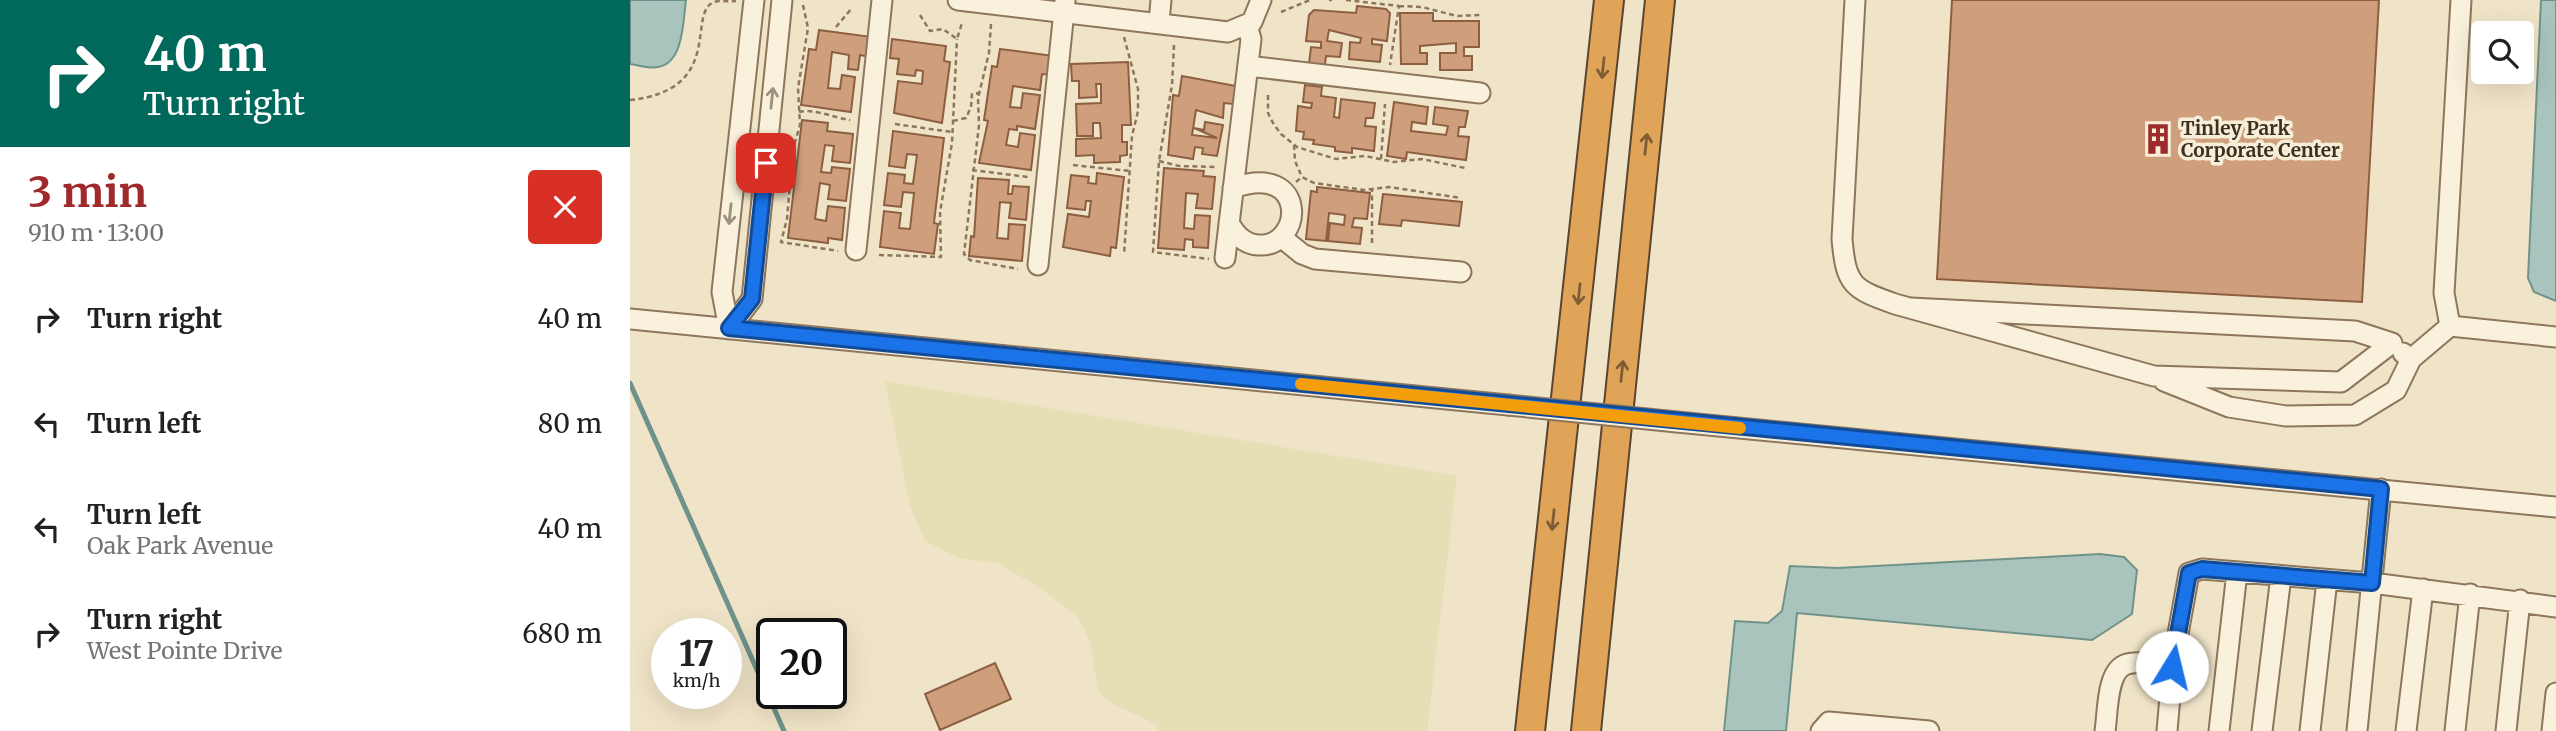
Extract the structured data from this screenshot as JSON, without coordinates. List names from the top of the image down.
{
  "places": {
    "building": ["Tinley Park Corporate Center"]
  },
  "page": {
    "turn": ["40 m", "Turn right"],
    "heading": ["3 min", "910 m · 13:00"],
    "list": [
      {
        "name": "Turn right",
        "value": "40 m"
      },
      {
        "name": "Turn left",
        "value": "80 m"
      },
      {
        "name": "Turn left",
        "note": "Oak Park Avenue",
        "value": "40 m"
      },
      {
        "name": "Turn right",
        "note": "West Pointe Drive",
        "value": "680 m"
      }
    ],
    "speed": "17 km/h",
    "limit": "20"
  }
}
